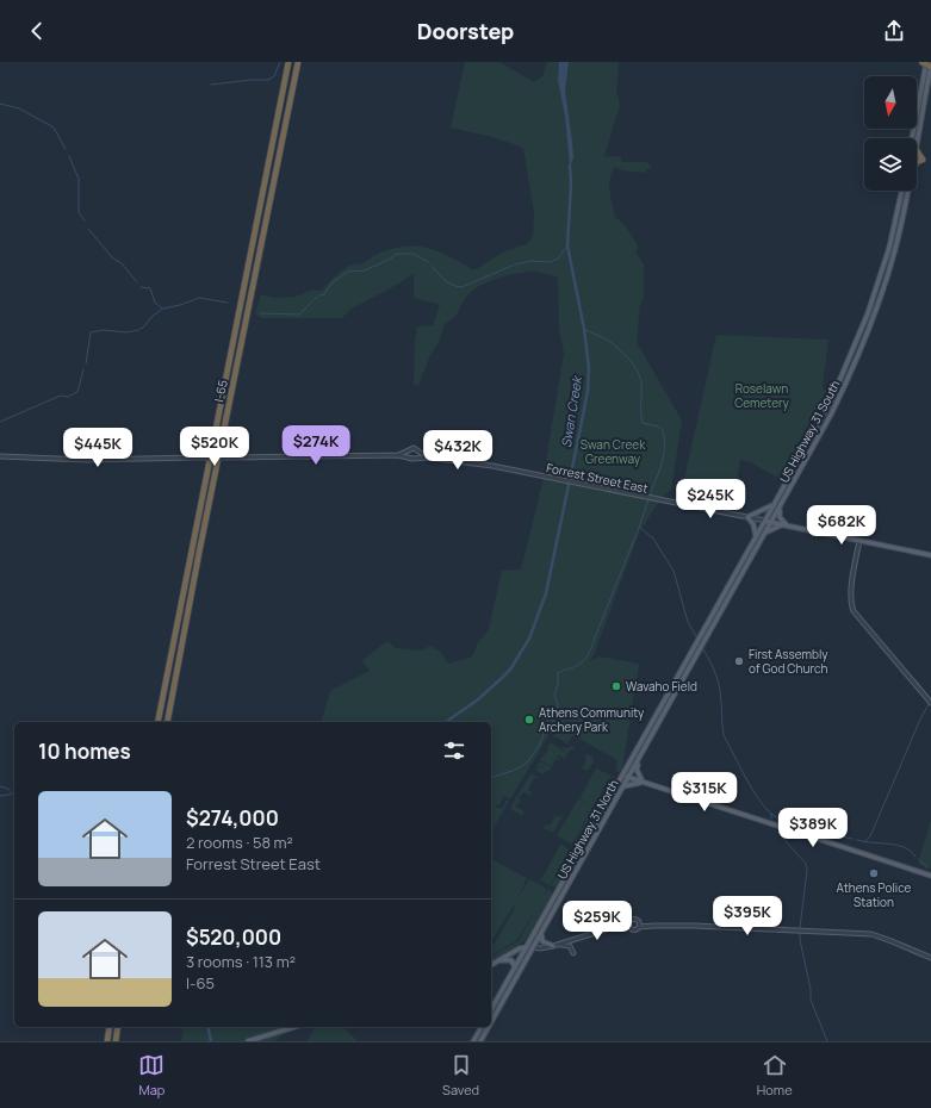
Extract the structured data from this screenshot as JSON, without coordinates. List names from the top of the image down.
{
  "streets": {
    "highway": ["I-65"],
    "main road": ["US Highway 31 South", "Forrest Street East", "US Highway 31 North"]
  },
  "crossings": [
    ["US Highway 31 South", "Forrest Street East"],
    ["US Highway 31 South", "US Highway 31 North"]
  ],
  "water": ["Swan Creek"],
  "parks": ["Roselawn Cemetery", "Swan Creek Greenway"],
  "places": [
    "First Assembly of God Church",
    "Wavaho Field",
    "Athens Community Archery Park",
    "Athens Police Station"
  ],
  "north": "bottom",
  "page": {
    "header": "Doorstep",
    "price": [
      "$274K",
      "$520K",
      "$445K",
      "$432K",
      "$245K",
      "$682K",
      "$315K",
      "$389K",
      "$395K",
      "$259K"
    ],
    "heading": "10 homes",
    "list": [
      {
        "name": "$274,000",
        "note": "2 rooms · 58 m² · Forrest Street East"
      },
      {
        "name": "$520,000",
        "note": "3 rooms · 113 m² · I-65"
      }
    ],
    "tabs": ["Map", "Saved", "Home"]
  }
}
